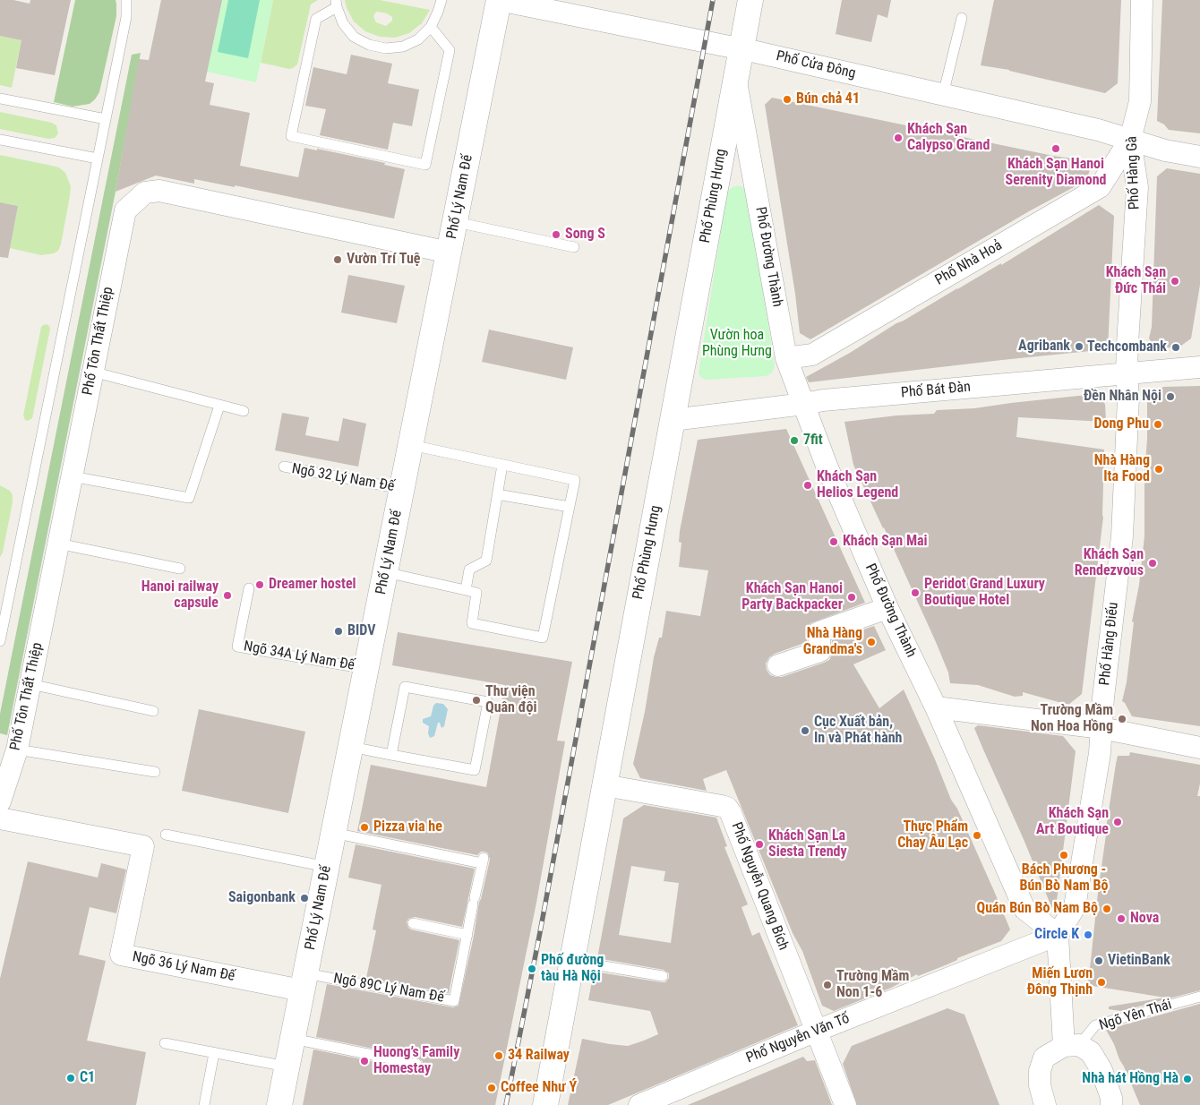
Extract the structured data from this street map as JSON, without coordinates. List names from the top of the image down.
{
  "streets": {
    "street": [
      "Phố Cửa Đông",
      "Phố Hàng Gà",
      "Phố Phùng Hưng",
      "Phố Lý Nam Đế",
      "Phố Đường Thành",
      "Phố Nhà Hoả",
      "Phố Tôn Thất Thiệp",
      "Phố Bát Đàn",
      "Phố Hàng Điếu",
      "Phố Nguyễn Quang Bích",
      "Ngõ 36 Lý Nam Đế",
      "Phố Nguyễn Văn Tố"
    ],
    "lane": [
      "Ngõ 32 Lý Nam Đế",
      "Ngõ 34A Lý Nam Đế",
      "Ngõ 89C Lý Nam Đế",
      "Ngõ Yên Thái"
    ]
  },
  "crossings": [
    ["Phố Cửa Đông", "Phố Hàng Gà"],
    ["Phố Cửa Đông", "Phố Phùng Hưng"],
    ["Phố Cửa Đông", "Phố Lý Nam Đế"],
    ["Phố Cửa Đông", "Phố Nhà Hoả"],
    ["Phố Hàng Gà", "Phố Nhà Hoả"],
    ["Phố Hàng Gà", "Phố Bát Đàn"],
    ["Phố Hàng Gà", "Phố Hàng Điếu"],
    ["Phố Phùng Hưng", "Phố Đường Thành"],
    ["Phố Phùng Hưng", "Phố Bát Đàn"],
    ["Phố Phùng Hưng", "Phố Nguyễn Quang Bích"],
    ["Phố Lý Nam Đế", "Phố Tôn Thất Thiệp"],
    ["Phố Lý Nam Đế", "Ngõ 32 Lý Nam Đế"],
    ["Phố Lý Nam Đế", "Ngõ 34A Lý Nam Đế"],
    ["Phố Lý Nam Đế", "Ngõ 36 Lý Nam Đế"],
    ["Phố Lý Nam Đế", "Ngõ 89C Lý Nam Đế"],
    ["Phố Đường Thành", "Phố Nhà Hoả"],
    ["Phố Đường Thành", "Phố Bát Đàn"],
    ["Phố Đường Thành", "Phố Hàng Điếu"],
    ["Phố Đường Thành", "Phố Nguyễn Văn Tố"],
    ["Phố Bát Đàn", "Phố Hàng Điếu"],
    ["Phố Hàng Điếu", "Phố Nguyễn Văn Tố"],
    ["Phố Nguyễn Quang Bích", "Phố Nguyễn Văn Tố"],
    ["Ngõ 36 Lý Nam Đế", "Ngõ 89C Lý Nam Đế"]
  ],
  "parks": ["Vườn hoa Phùng Hưng"],
  "places": [
    "Bún chả 41",
    "Khách Sạn Calypso Grand",
    "Khách Sạn Hanoi Serenity Diamond",
    "Song S",
    "Vườn Trí Tuệ",
    "Khách Sạn Đức Thái",
    "Agribank",
    "Techcombank",
    "Đền Nhân Nội",
    "Dong Phu",
    "7fit",
    "Nhà Hàng Ita Food",
    "Khách Sạn Helios Legend",
    "Khách Sạn Mai",
    "Khách Sạn Rendezvous",
    "Dreamer hostel",
    "Peridot Grand Luxury Boutique Hotel",
    "Hanoi railway capsule",
    "Khách Sạn Hanoi Party Backpacker",
    "BIDV",
    "Nhà Hàng Grandma's",
    "Thư viện Quân đội",
    "Trường Mầm Non Hoa Hồng",
    "Cục Xuất bản, In và Phát hành",
    "Khách Sạn Art Boutique",
    "Pizza via he",
    "Thực Phẩm Chay Âu Lạc",
    "Khách Sạn La Siesta Trendy",
    "Bách Phương - Bún Bò Nam Bộ",
    "Saigonbank",
    "Quán Bún Bò Nam Bộ",
    "Nova",
    "Circle K",
    "VietinBank",
    "Phố đường tàu Hà Nội",
    "Miến Lươn Đông Thịnh",
    "Trường Mầm Non 1-6",
    "34 Railway",
    "Huong’s Family Homestay",
    "C1",
    "Nhà hát Hồng Hà",
    "Coffee Như Ý"
  ]
}
